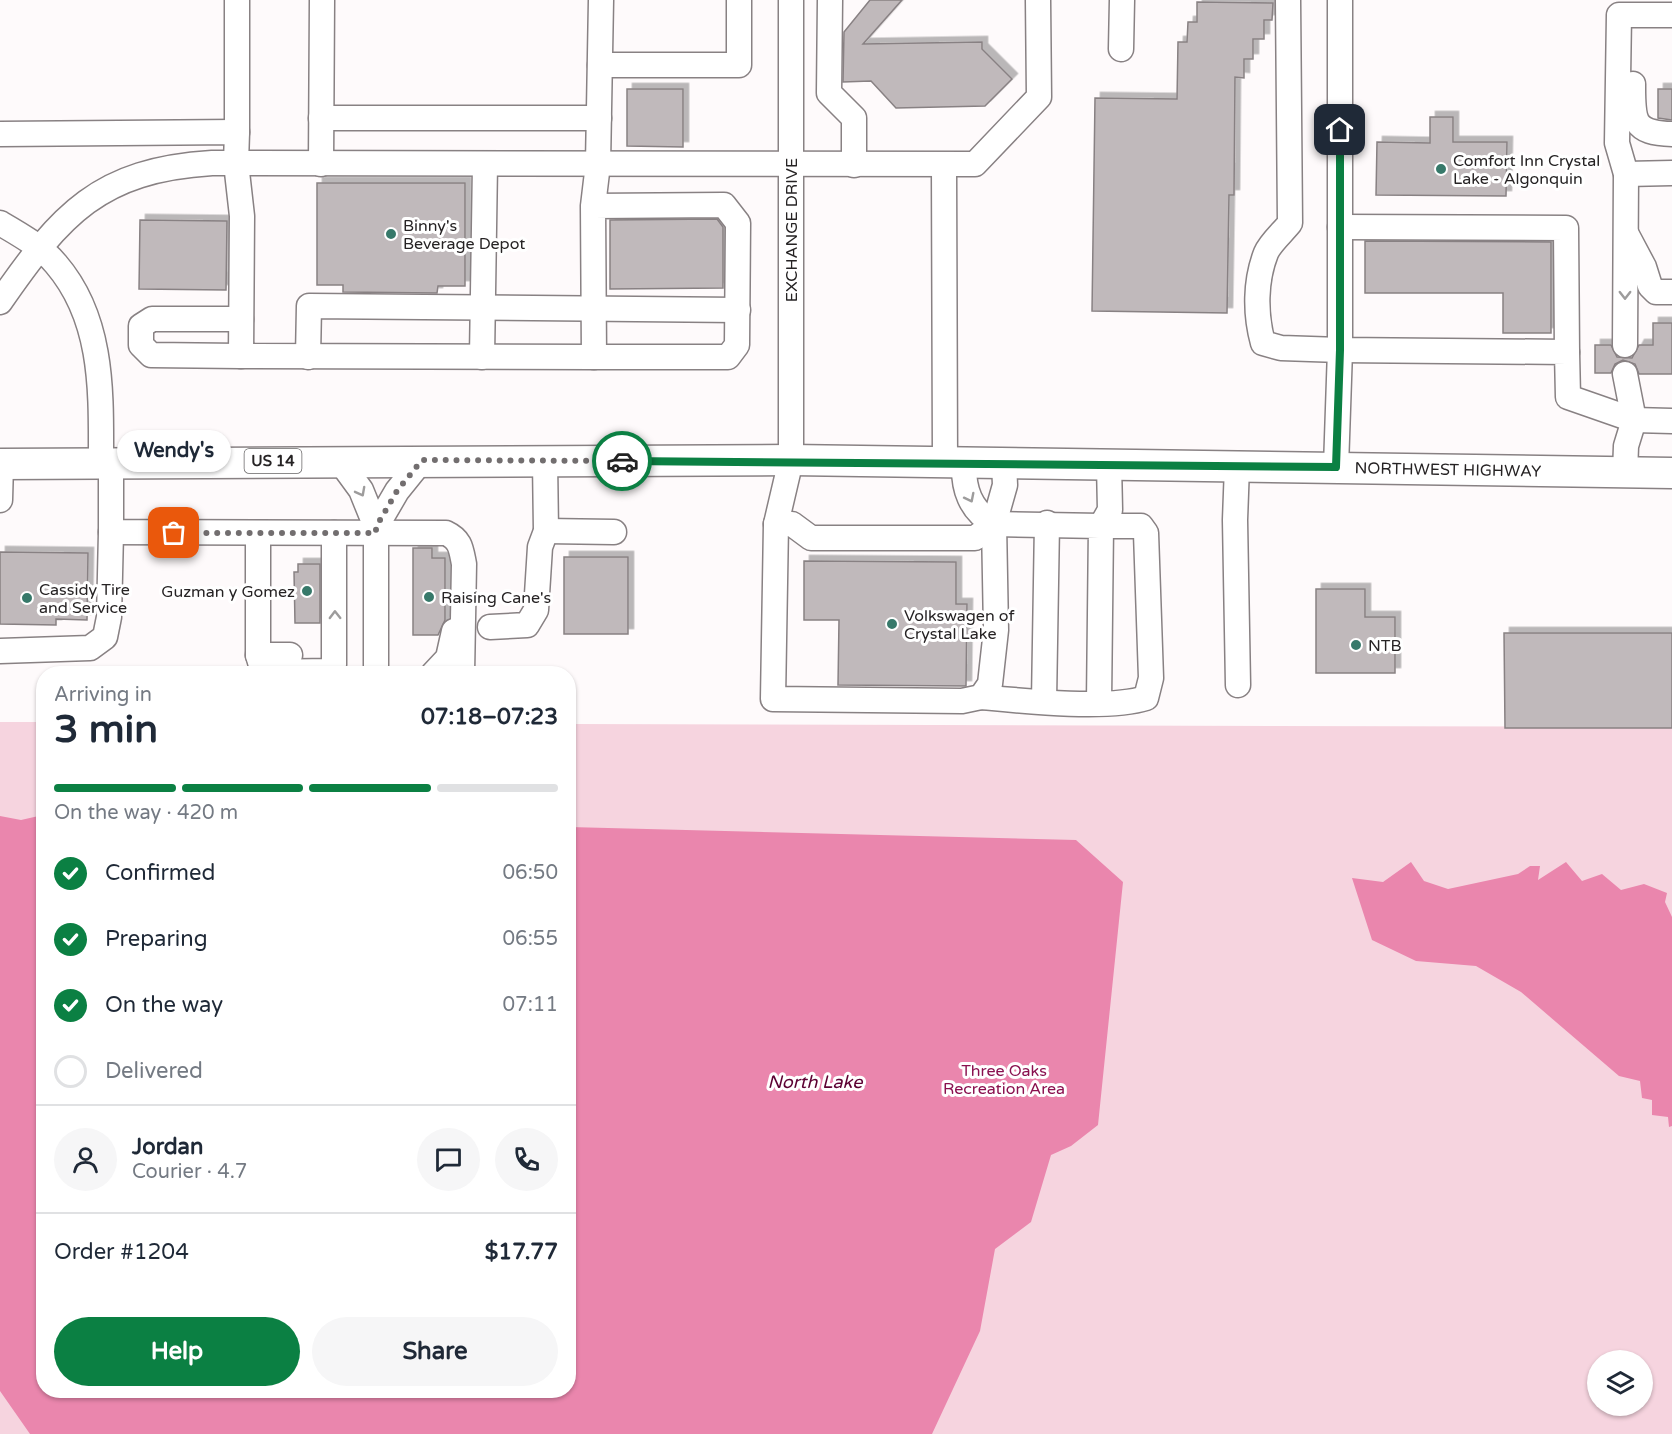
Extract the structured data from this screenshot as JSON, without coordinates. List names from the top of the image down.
{
  "streets": {
    "main road": ["US 14", "NORTHWEST HIGHWAY"],
    "lane": ["EXCHANGE DRIVE"]
  },
  "crossings": [
    ["EXCHANGE DRIVE", "NORTHWEST HIGHWAY"]
  ],
  "water": ["North Lake"],
  "parks": ["Three Oaks Recreation Area"],
  "places": [
    "Comfort Inn Crystal Lake - Algonquin",
    "Binny's Beverage Depot",
    "Wendy's",
    "Guzman y Gomez",
    "Raising Cane's",
    "Cassidy Tire and Service",
    "Volkswagen of Crystal Lake",
    "NTB"
  ],
  "page": {
    "bubble": "Wendy's",
    "heading": ["3 min", "Arriving in", "07:18–07:23"],
    "panel": [
      "Jordan",
      "Courier · 4.7",
      "Order #1204",
      "$17.77"
    ],
    "bar": "On the way · 420 m",
    "list": [
      ["Confirmed", "06:50"],
      ["Preparing", "06:55"],
      ["On the way", "07:11"],
      "Delivered"
    ],
    "buttons": ["Help", "Share"]
  }
}
